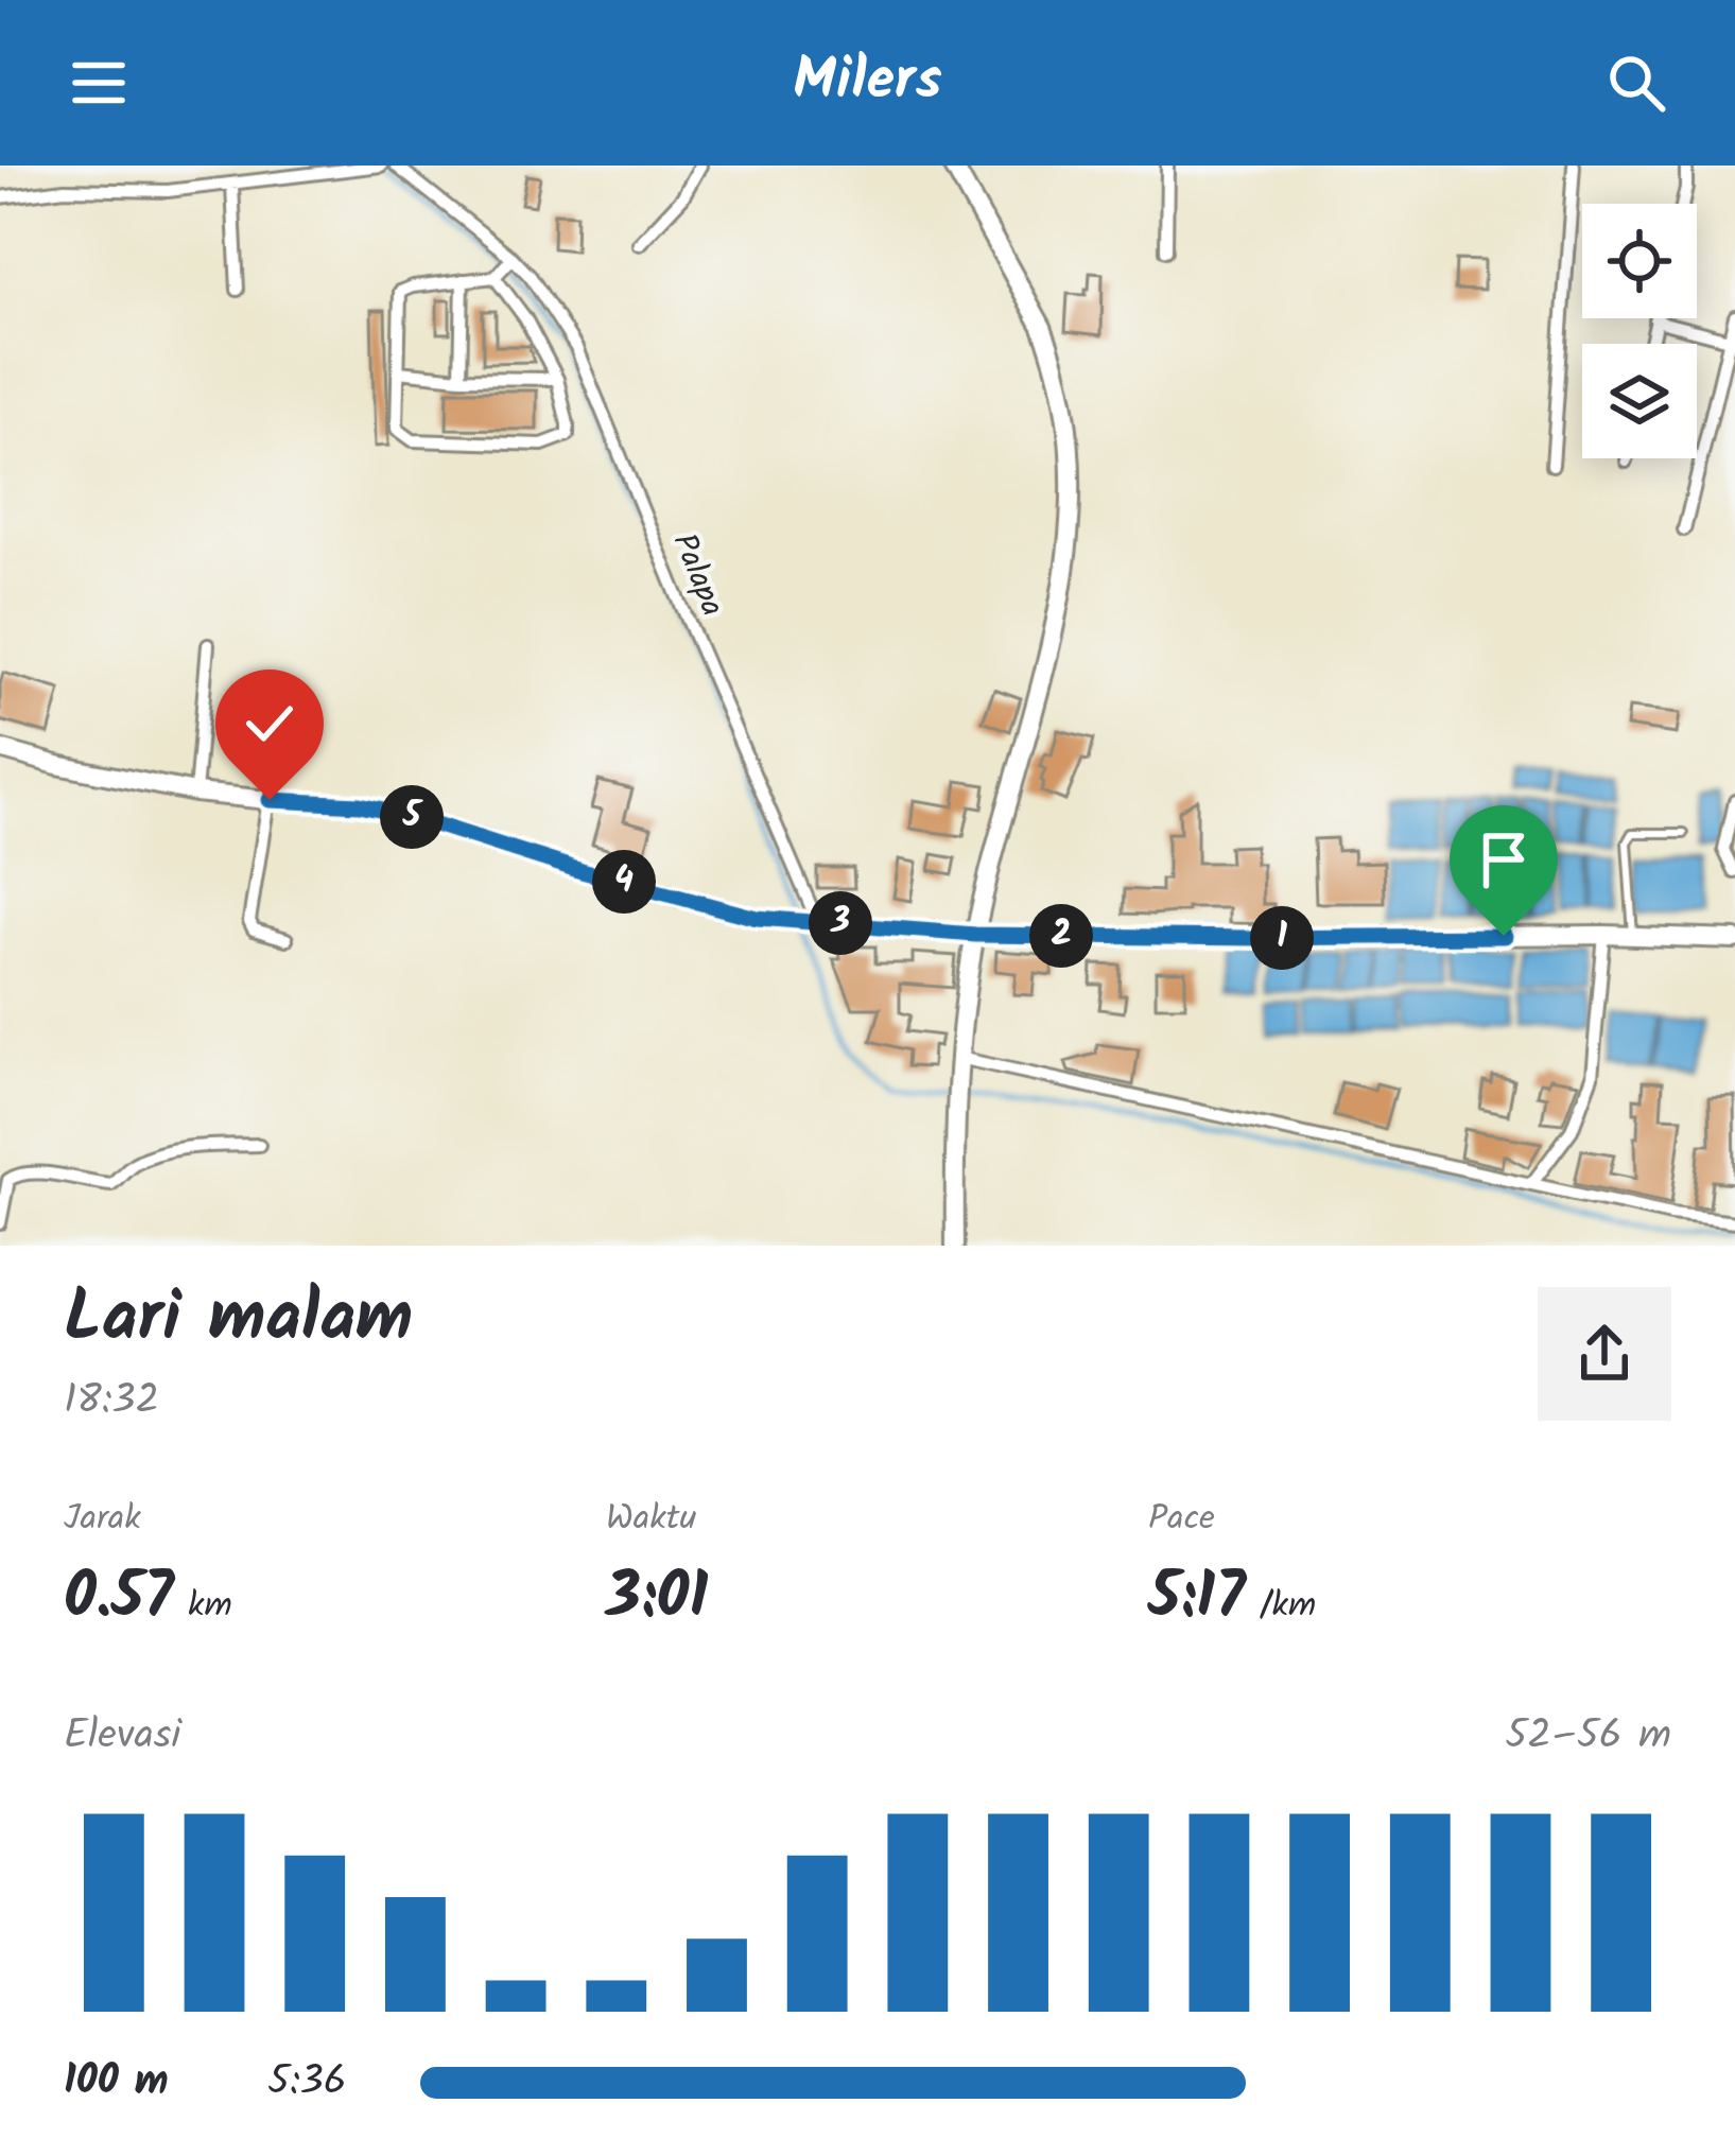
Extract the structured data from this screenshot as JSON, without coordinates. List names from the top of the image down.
{
  "streets": {
    "street": ["Palapa"]
  },
  "page": {
    "header": "Milers",
    "pins": [
      "5",
      "4",
      "3",
      "2",
      "1"
    ],
    "heading": ["Lari malam", "18:32"],
    "stats": [
      ["Jarak", "0.57 km"],
      ["Waktu", "3:01"],
      ["Pace", "5:17 /km"]
    ],
    "chart": ["Elevasi", "52–56 m"],
    "list": [
      {
        "name": "100 m",
        "note": "5:36"
      }
    ]
  }
}
